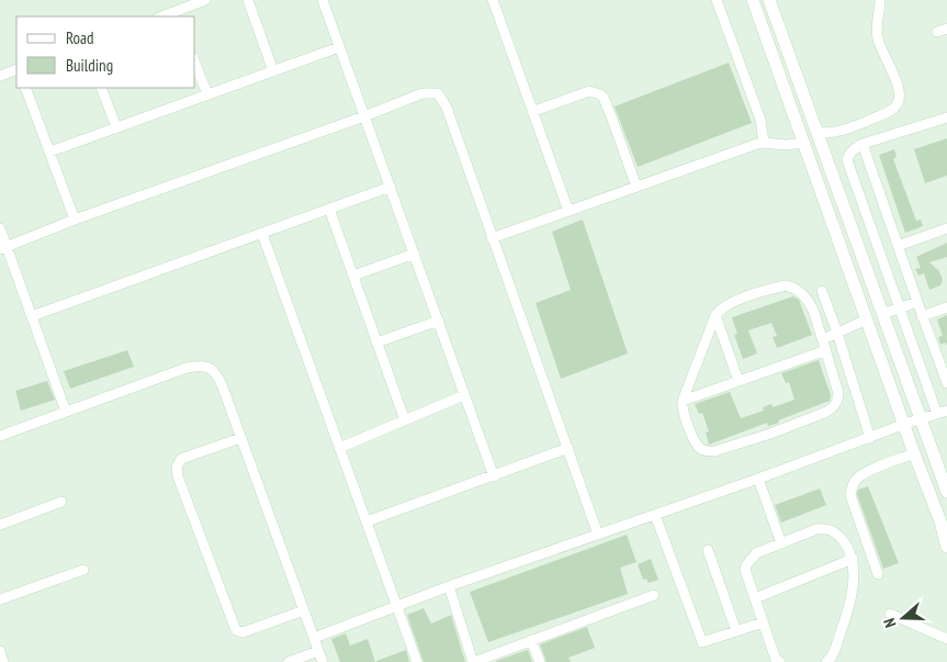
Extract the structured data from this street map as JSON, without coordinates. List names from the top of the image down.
{
  "legend": ["Road", "Building"],
  "north": "left"
}
